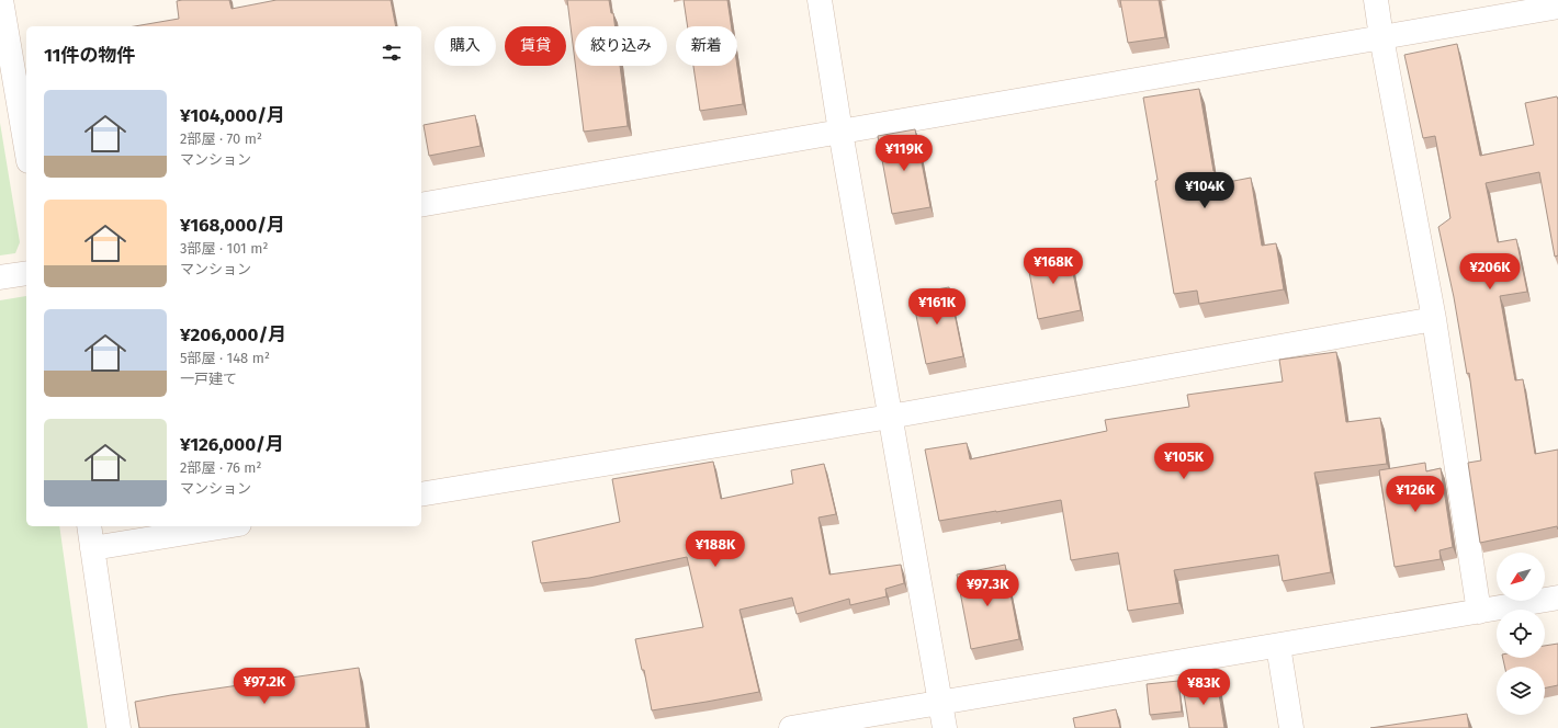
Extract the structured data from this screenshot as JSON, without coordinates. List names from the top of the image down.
{
  "north": "bottom left",
  "page": {
    "chip": [
      "購入",
      "賃貸",
      "絞り込み",
      "新着"
    ],
    "heading": "11件の物件",
    "list": [
      {
        "name": "¥104,000/月",
        "note": "2部屋 · 70 m² · マンション"
      },
      {
        "name": "¥168,000/月",
        "note": "3部屋 · 101 m² · マンション"
      },
      {
        "name": "¥206,000/月",
        "note": "5部屋 · 148 m² · 一戸建て"
      },
      {
        "name": "¥126,000/月",
        "note": "2部屋 · 76 m² · マンション"
      }
    ],
    "price": [
      "¥119K",
      "¥104K",
      "¥168K",
      "¥206K",
      "¥161K",
      "¥105K",
      "¥126K",
      "¥188K",
      "¥97.3K",
      "¥97.2K",
      "¥83K"
    ]
  }
}
